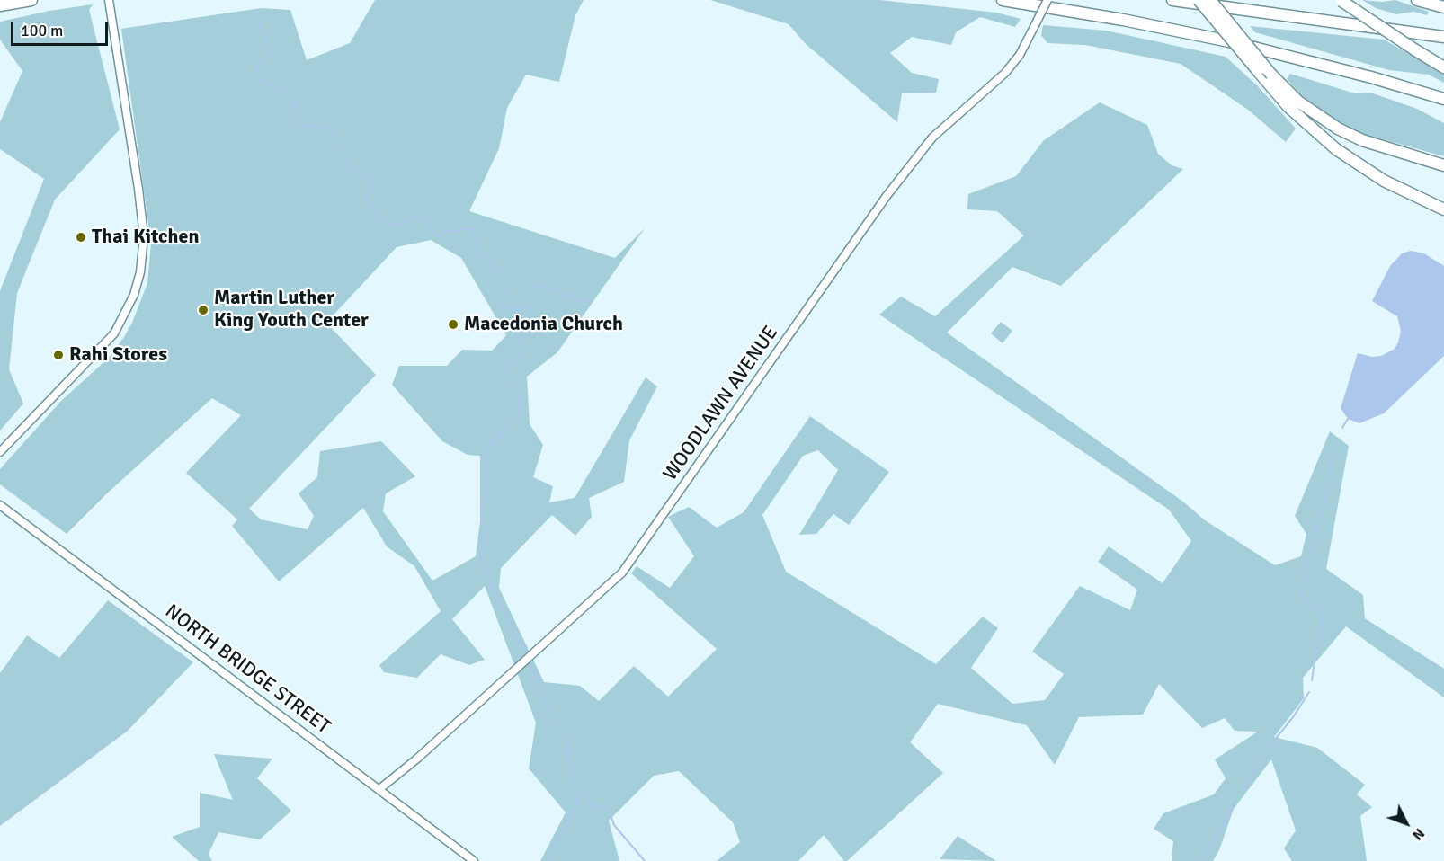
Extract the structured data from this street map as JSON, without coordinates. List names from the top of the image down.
{
  "streets": {
    "street": ["WOODLAWN AVENUE", "NORTH BRIDGE STREET"]
  },
  "crossings": [
    ["WOODLAWN AVENUE", "NORTH BRIDGE STREET"]
  ],
  "places": [
    "Thai Kitchen",
    "Martin Luther King Youth Center",
    "Macedonia Church",
    "Rahi Stores"
  ],
  "scale_bar": "100 m",
  "north": "bottom right"
}
